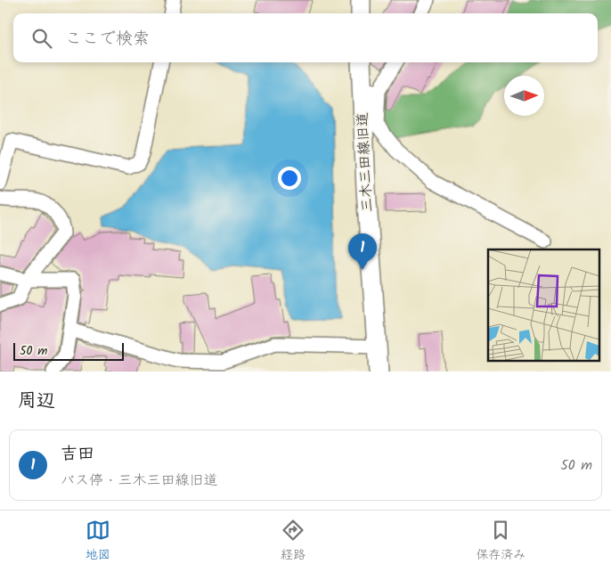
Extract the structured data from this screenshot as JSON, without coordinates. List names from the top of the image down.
{
  "streets": {
    "street": ["三木三田線旧道"]
  },
  "scale_bar": "50 m",
  "north": "right",
  "page": {
    "search": "ここで検索",
    "pins": "1",
    "scale": "50 m",
    "heading": "周辺",
    "list": [
      {
        "mark": "1",
        "name": "吉田",
        "note": "バス停 · 三木三田線旧道",
        "value": "50 m"
      }
    ],
    "nav": ["地図", "経路", "保存済み"]
  }
}
